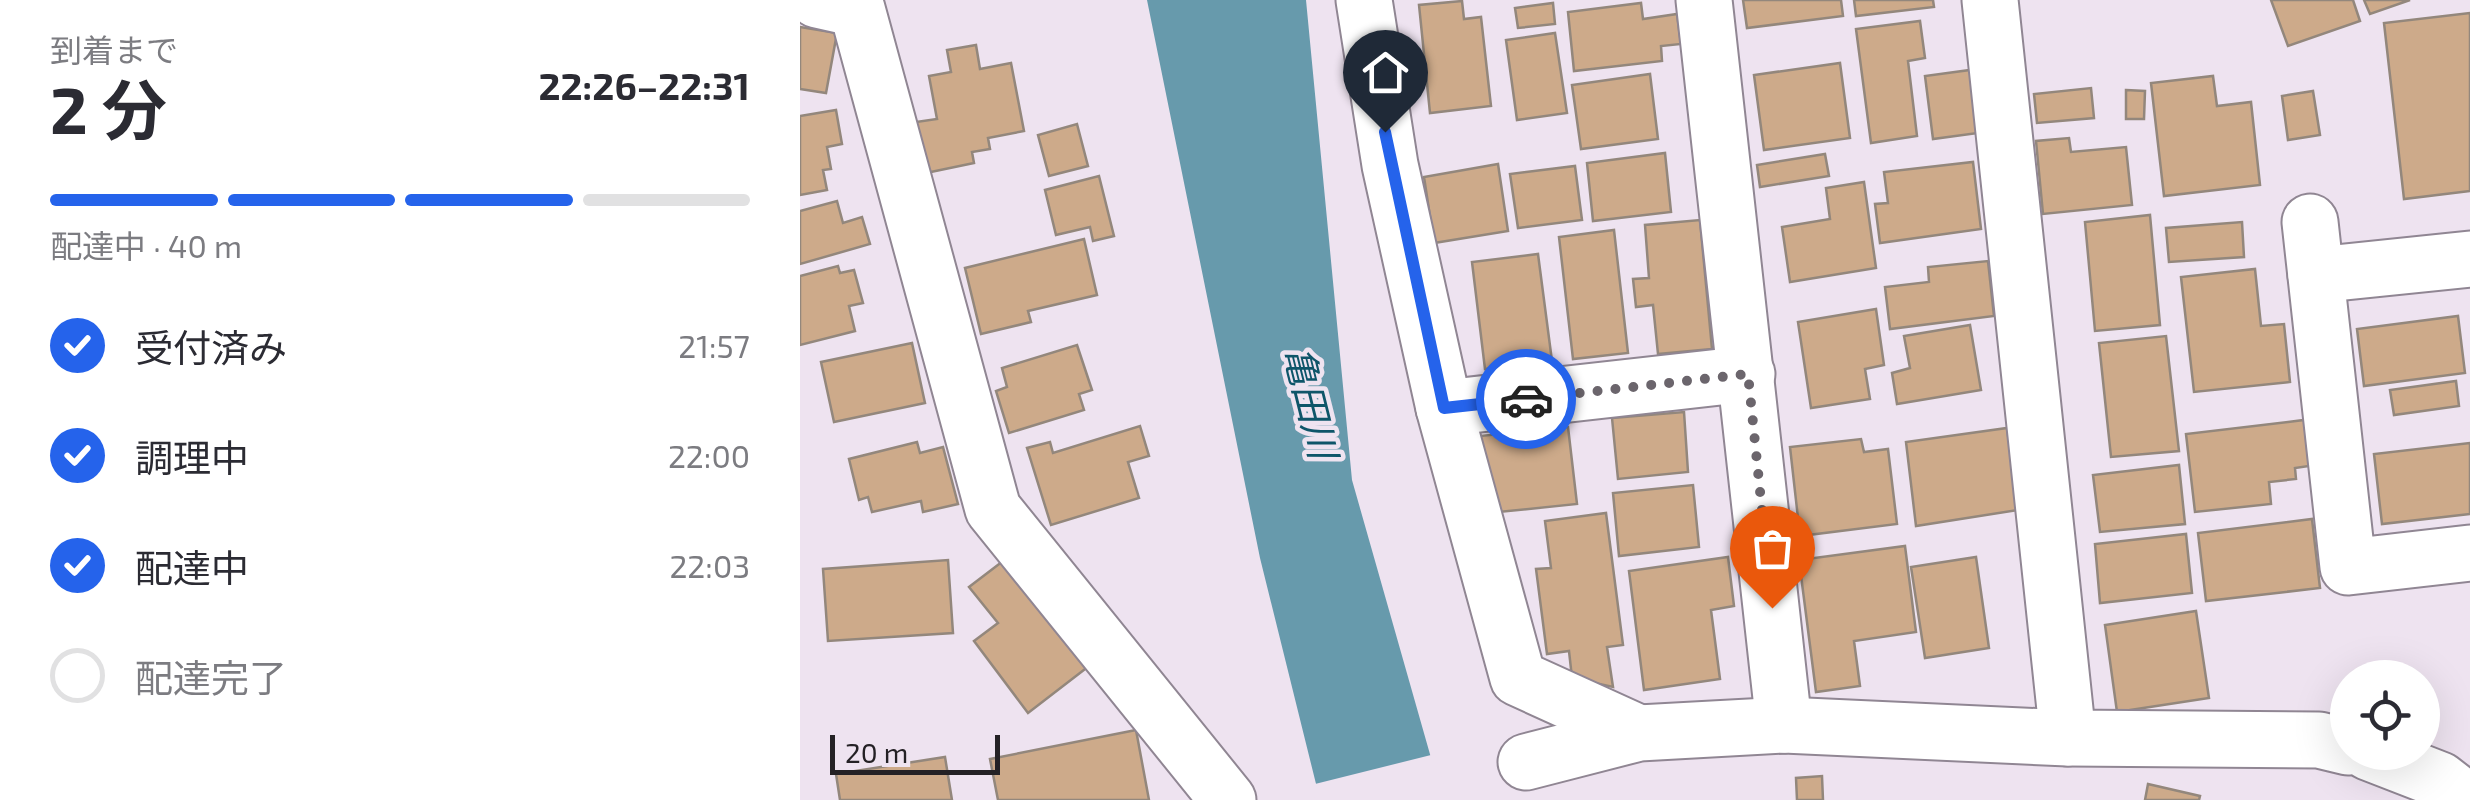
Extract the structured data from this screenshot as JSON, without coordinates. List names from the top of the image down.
{
  "water": ["亀田川"],
  "scale_bar": "20 m",
  "page": {
    "heading": ["2 分", "到着まで", "22:26–22:31"],
    "bar": "配達中 · 40 m",
    "list": [
      ["受付済み", "21:57"],
      ["調理中", "22:00"],
      ["配達中", "22:03"],
      "配達完了"
    ],
    "scale": "20 m"
  }
}
